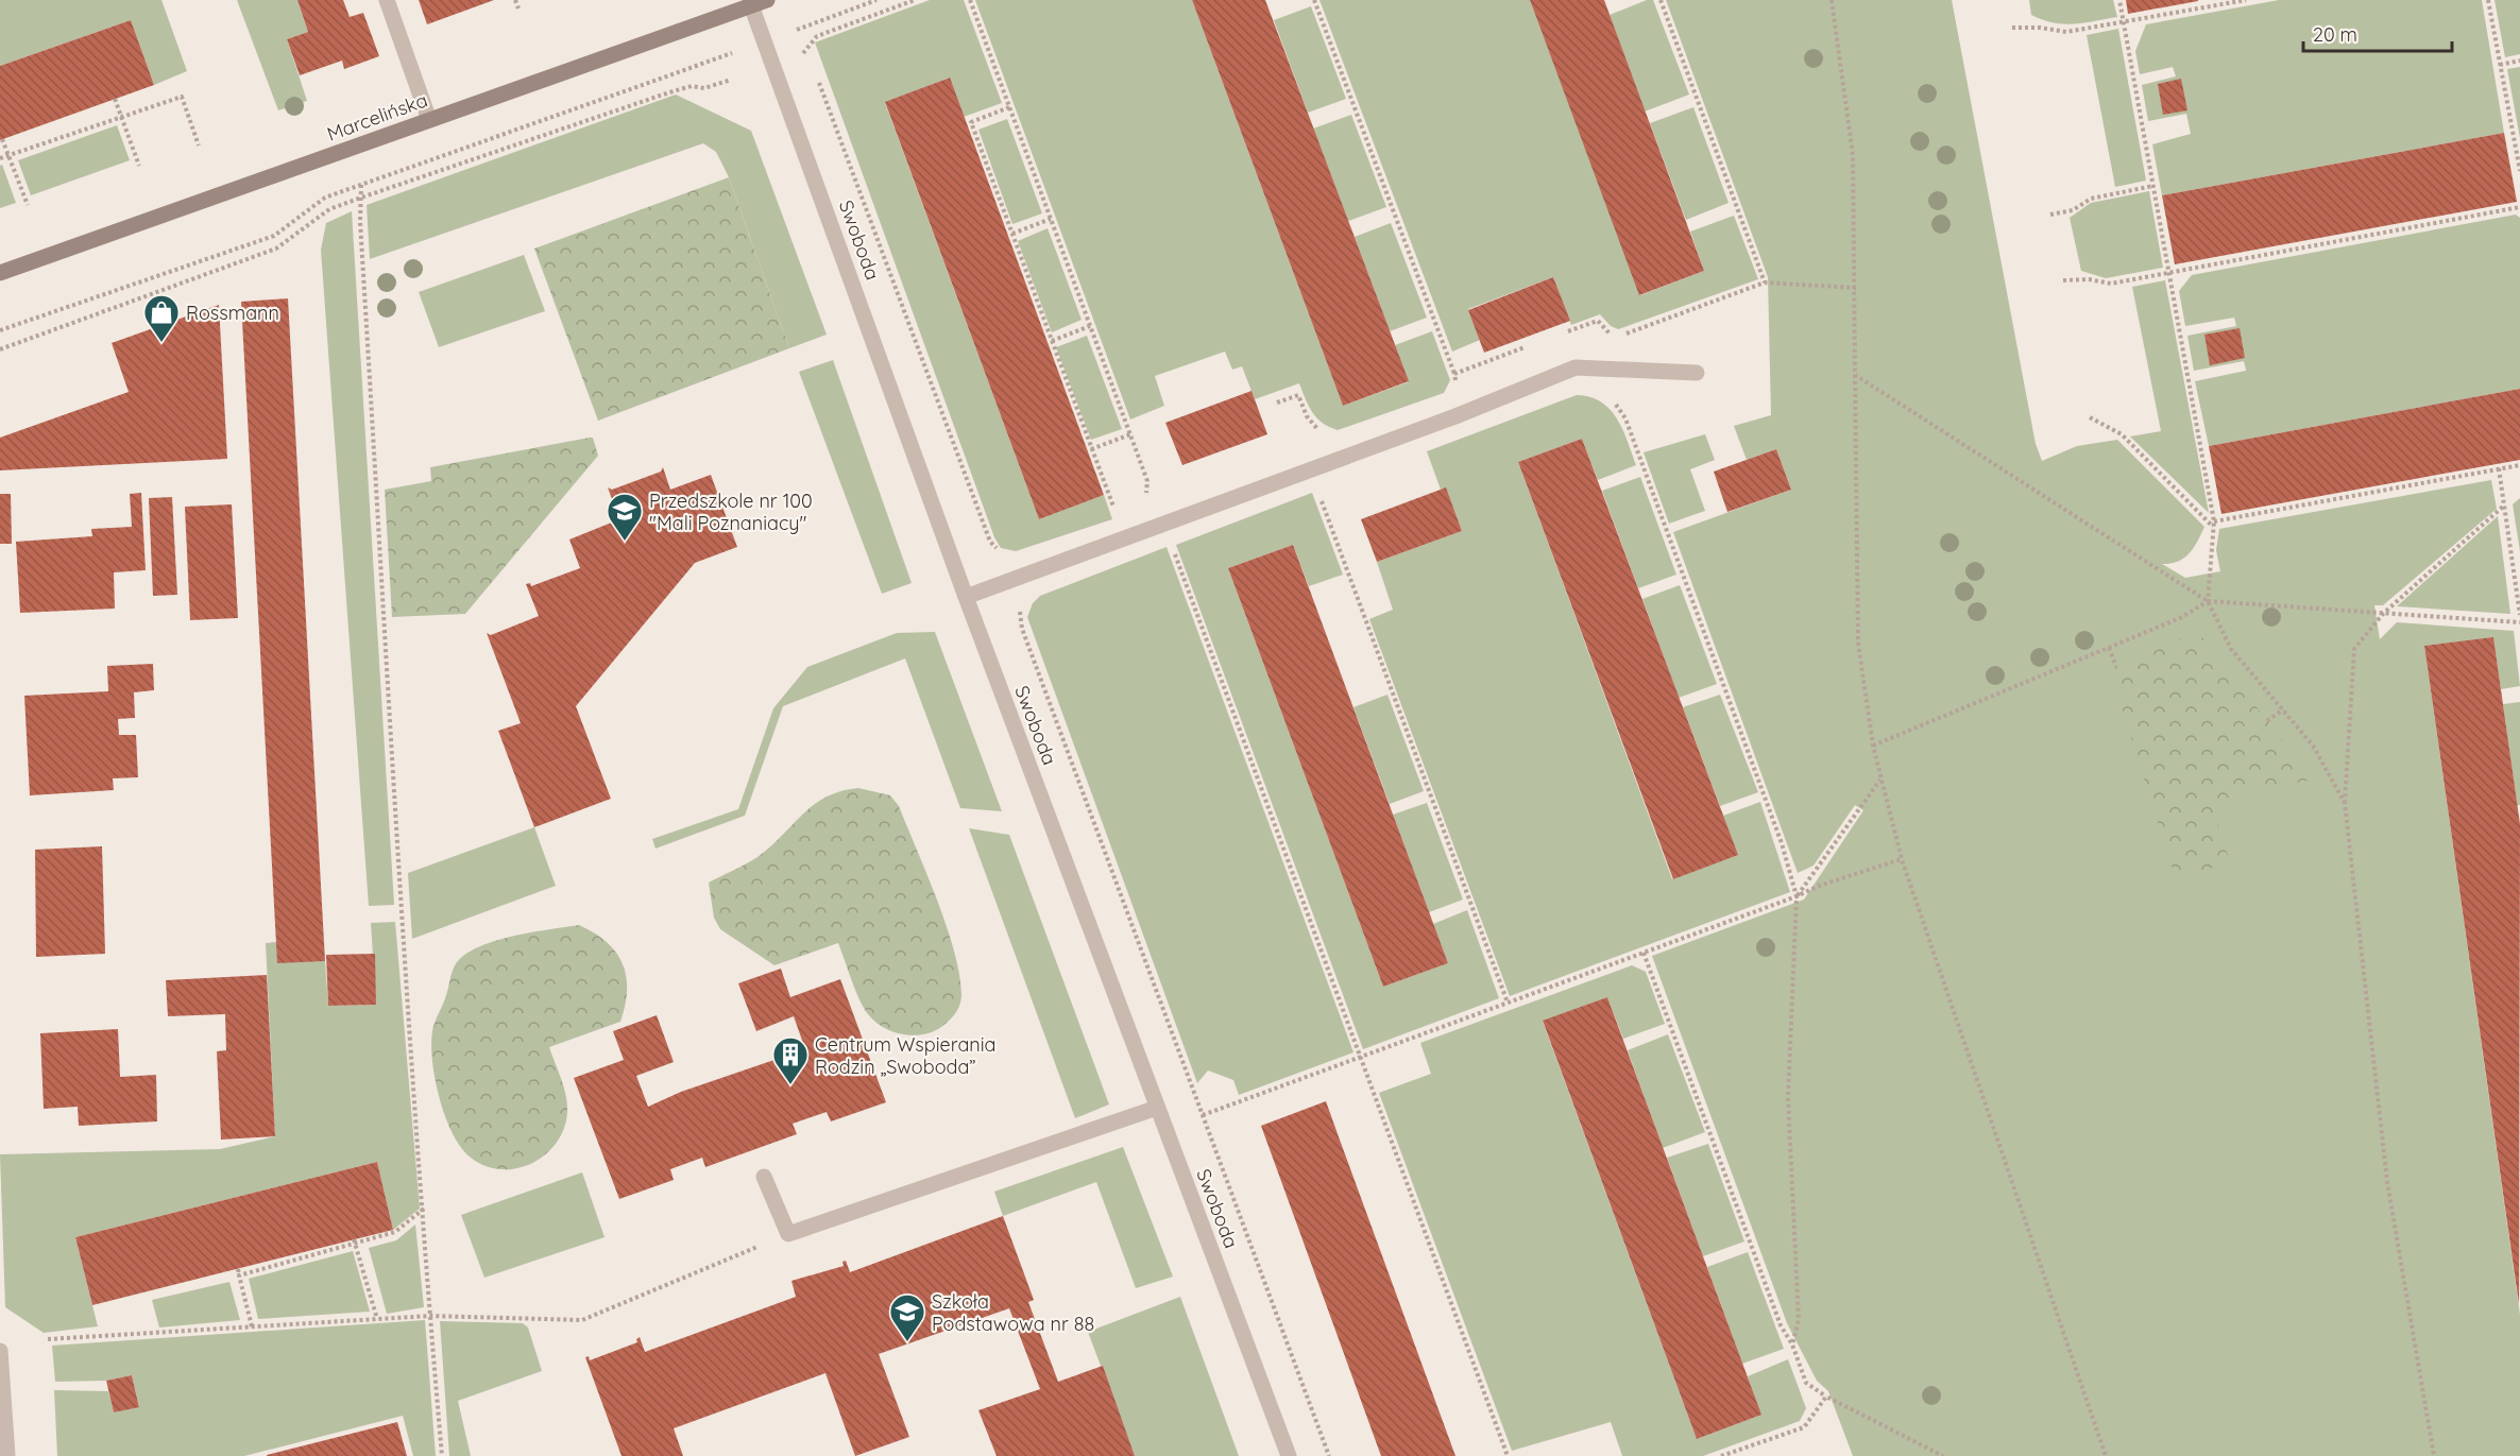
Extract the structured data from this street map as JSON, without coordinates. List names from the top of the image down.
{
  "streets": {
    "street": ["Marcelińska", "Swoboda"]
  },
  "crossings": [
    ["Marcelińska", "Swoboda"]
  ],
  "places": {
    "shop": ["Rossmann"],
    "school or university": ["Przedszkole nr 100 \"Mali Poznaniacy\"", "Szkoła Podstawowa nr 88"],
    "building": ["Centrum Wspierania Rodzin „Swoboda”"]
  },
  "scale_bar": "20 m"
}
